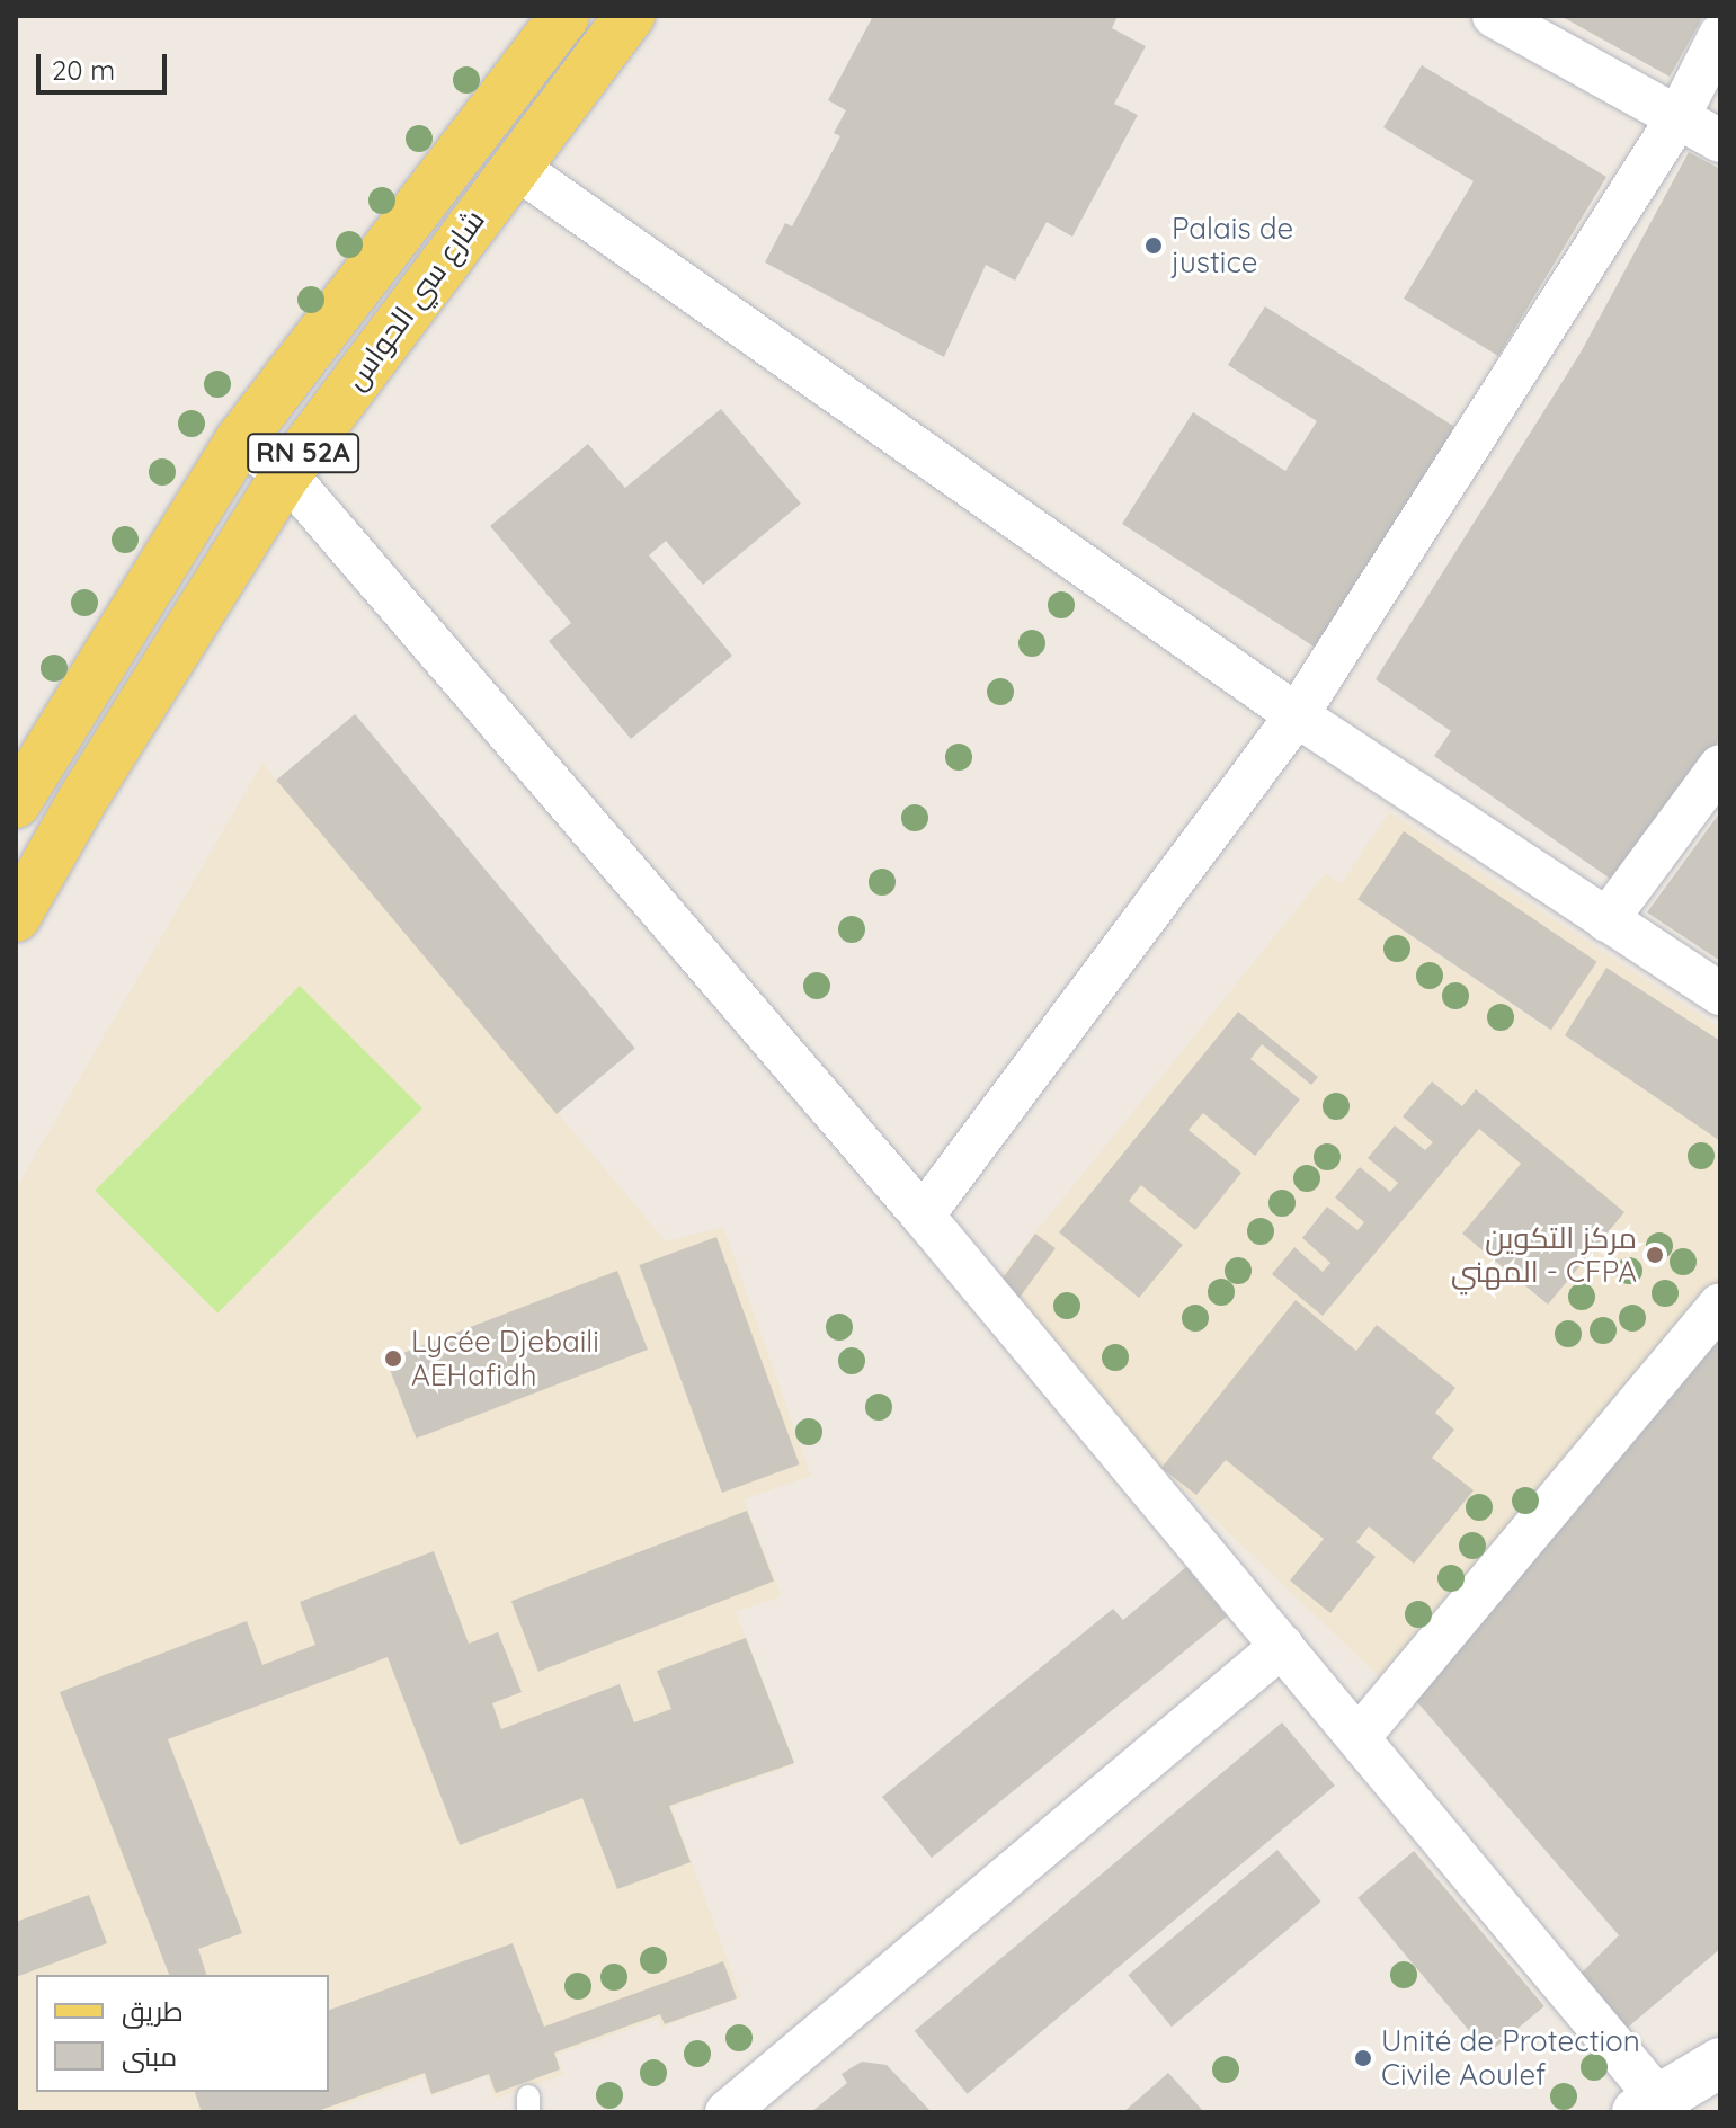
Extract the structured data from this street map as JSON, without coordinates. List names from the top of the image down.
{
  "streets": {
    "main road": ["شارع سي الحواس", "RN 52A"]
  },
  "places": [
    "Palais de justice",
    "مركز التكوين المهني - CFPA",
    "Lycée Djebaili AEHafidh",
    "Unité de Protection Civile Aoulef"
  ],
  "legend": ["طريق", "مبنى"],
  "scale_bar": "20 m"
}
